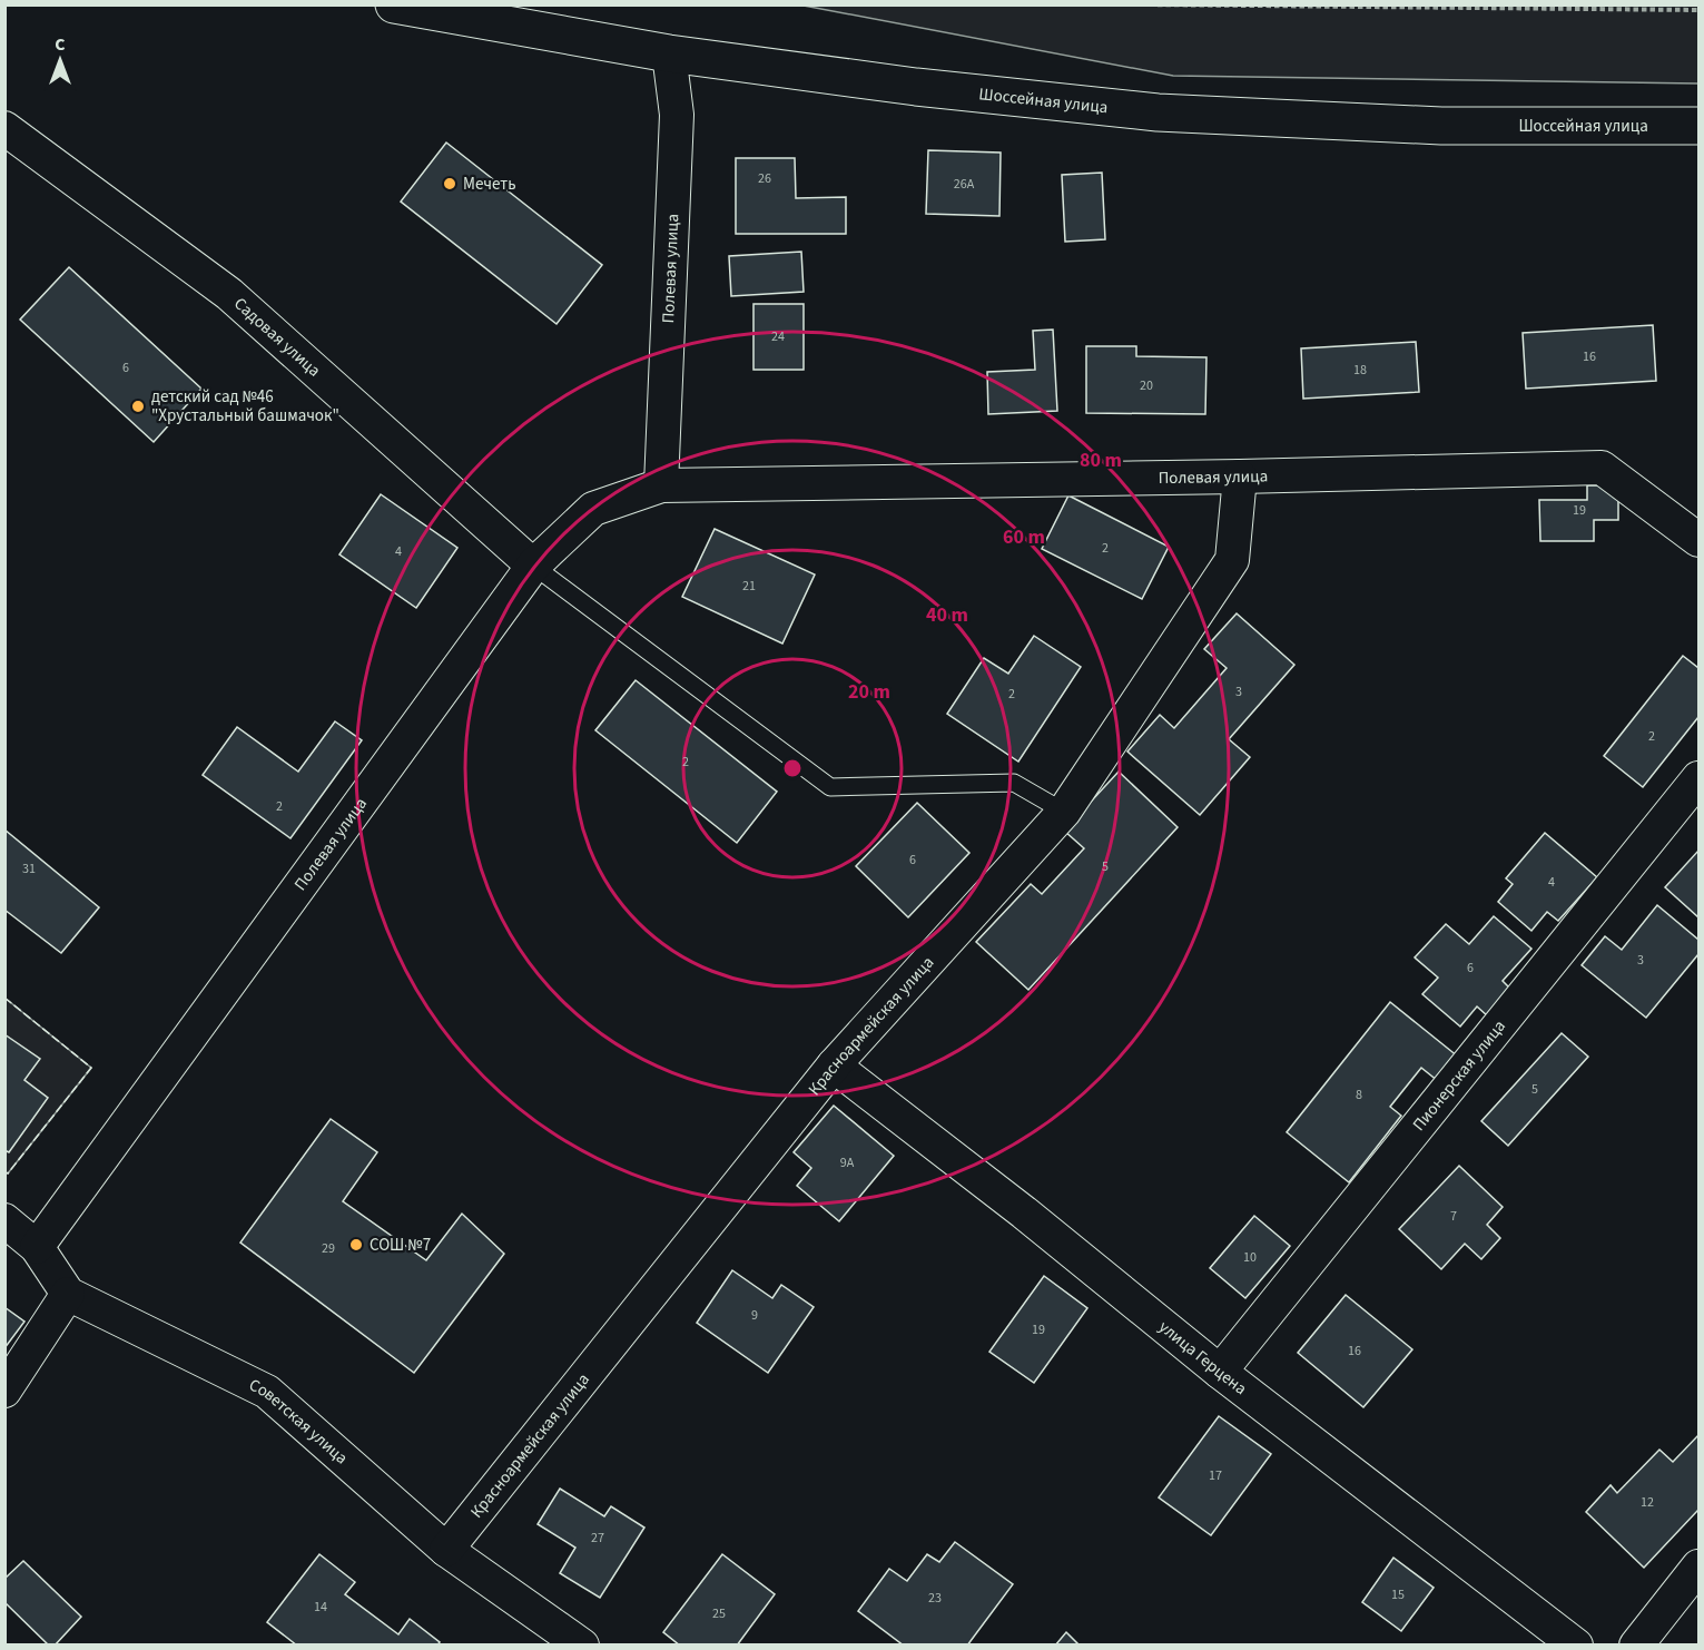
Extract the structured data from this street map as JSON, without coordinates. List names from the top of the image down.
{
  "streets": {
    "main road": ["Шоссейная улица"],
    "street": [
      "Полевая улица",
      "Садовая улица",
      "Красноармейская улица",
      "Пионерская улица",
      "улица Герцена",
      "Советская улица"
    ]
  },
  "crossings": [
    ["Шоссейная улица", "Полевая улица"],
    ["Полевая улица", "Садовая улица"],
    ["Полевая улица", "Красноармейская улица"],
    ["Красноармейская улица", "улица Герцена"],
    ["Красноармейская улица", "Советская улица"],
    ["Пионерская улица", "улица Герцена"]
  ],
  "places": ["Мечеть", "детский сад №46 \"Хрустальный башмачок\"", "СОШ №7"],
  "house_numbers": [
    "26",
    "26А",
    "24",
    "16",
    "6",
    "18",
    "20",
    "19",
    "2",
    "4",
    "21",
    "3",
    "2",
    "2",
    "2",
    "2",
    "6",
    "5",
    "31",
    "4",
    "3",
    "6",
    "5",
    "8",
    "9А",
    "7",
    "29",
    "10",
    "9",
    "19",
    "16",
    "17",
    "12",
    "27",
    "15",
    "23",
    "14",
    "25"
  ],
  "north": "top",
  "rings": [
    "80 m",
    "60 m",
    "40 m",
    "20 m"
  ]
}
